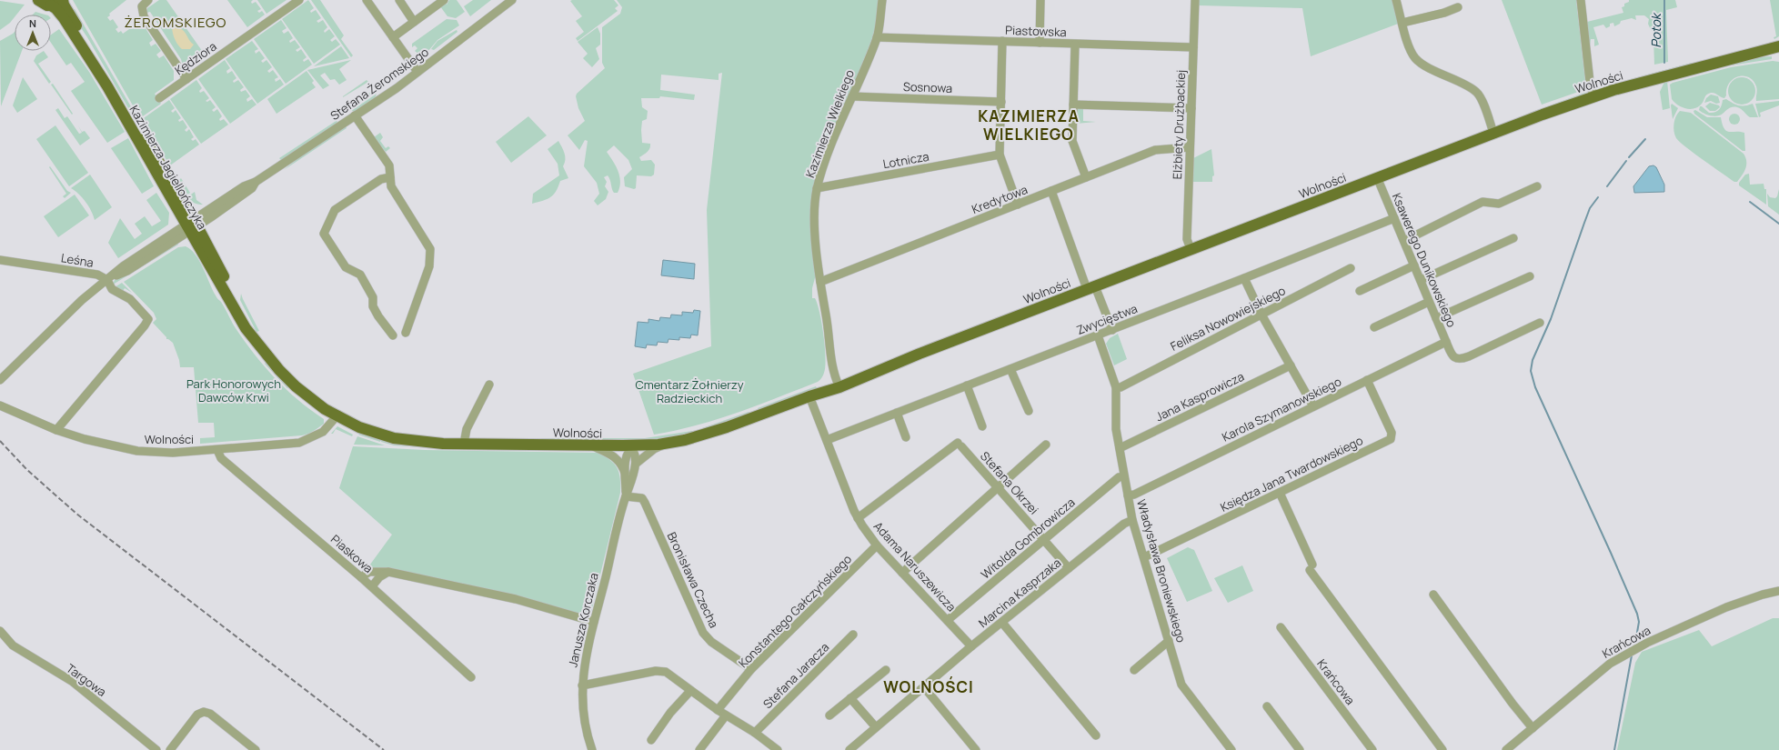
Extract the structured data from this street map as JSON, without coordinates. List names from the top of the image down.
{
  "streets": {
    "main road": ["Wolności", "Kazimierza Jagiellończyka"],
    "street": [
      "Piastowska",
      "Kędziora",
      "Stefana Żeromskiego",
      "Sosnowa",
      "Kazimierza Wielkiego",
      "Elżbiety Drużbackiej",
      "Lotnicza",
      "Kredytowa",
      "Leśna",
      "Ksawerego Dunikowskiego",
      "Feliksa Nowowiejskiego",
      "Zwycięstwa",
      "Jana Kasprowicza",
      "Karola Szymanowskiego",
      "Księdza Jana Twardowskiego",
      "Stefana Okrzei",
      "Witolda Gombrowicza",
      "Piaskowa",
      "Adama Naruszewicza",
      "Władysława Broniewskiego",
      "Bronisława Czecha",
      "Marcina Kasprzaka",
      "Konstantego Gałczyńskiego",
      "Janusza Korczaka",
      "Krańcowa",
      "Stefana Jaracza",
      "Targowa"
    ]
  },
  "crossings": [
    ["Piastowska", "Kazimierza Wielkiego"],
    ["Piastowska", "Elżbiety Drużbackiej"],
    ["Wolności", "Kazimierza Wielkiego"],
    ["Wolności", "Elżbiety Drużbackiej"],
    ["Wolności", "Kazimierza Jagiellończyka"],
    ["Wolności", "Leśna"],
    ["Wolności", "Ksawerego Dunikowskiego"],
    ["Wolności", "Piaskowa"],
    ["Wolności", "Adama Naruszewicza"],
    ["Wolności", "Janusza Korczaka"],
    ["Stefana Żeromskiego", "Kazimierza Jagiellończyka"],
    ["Stefana Żeromskiego", "Leśna"],
    ["Sosnowa", "Kazimierza Wielkiego"],
    ["Kazimierza Wielkiego", "Lotnicza"],
    ["Kazimierza Wielkiego", "Kredytowa"],
    ["Elżbiety Drużbackiej", "Kredytowa"],
    ["Ksawerego Dunikowskiego", "Zwycięstwa"],
    ["Ksawerego Dunikowskiego", "Karola Szymanowskiego"],
    ["Feliksa Nowowiejskiego", "Władysława Broniewskiego"],
    ["Zwycięstwa", "Adama Naruszewicza"],
    ["Zwycięstwa", "Władysława Broniewskiego"],
    ["Jana Kasprowicza", "Władysława Broniewskiego"],
    ["Karola Szymanowskiego", "Księdza Jana Twardowskiego"],
    ["Karola Szymanowskiego", "Władysława Broniewskiego"],
    ["Księdza Jana Twardowskiego", "Władysława Broniewskiego"],
    ["Stefana Okrzei", "Witolda Gombrowicza"],
    ["Stefana Okrzei", "Adama Naruszewicza"],
    ["Stefana Okrzei", "Marcina Kasprzaka"],
    ["Witolda Gombrowicza", "Adama Naruszewicza"],
    ["Witolda Gombrowicza", "Władysława Broniewskiego"],
    ["Piaskowa", "Janusza Korczaka"],
    ["Adama Naruszewicza", "Marcina Kasprzaka"],
    ["Adama Naruszewicza", "Konstantego Gałczyńskiego"],
    ["Władysława Broniewskiego", "Marcina Kasprzaka"],
    ["Bronisława Czecha", "Konstantego Gałczyńskiego"],
    ["Bronisława Czecha", "Janusza Korczaka"]
  ],
  "districts": ["ŻEROMSKIEGO", "KAZIMIERZA WIELKIEGO", "WOLNOŚCI"],
  "water": ["Potok"],
  "parks": ["Park Honorowych Dawców Krwi", "Cmentarz Żołnierzy Radzieckich"],
  "north": "top"
}
